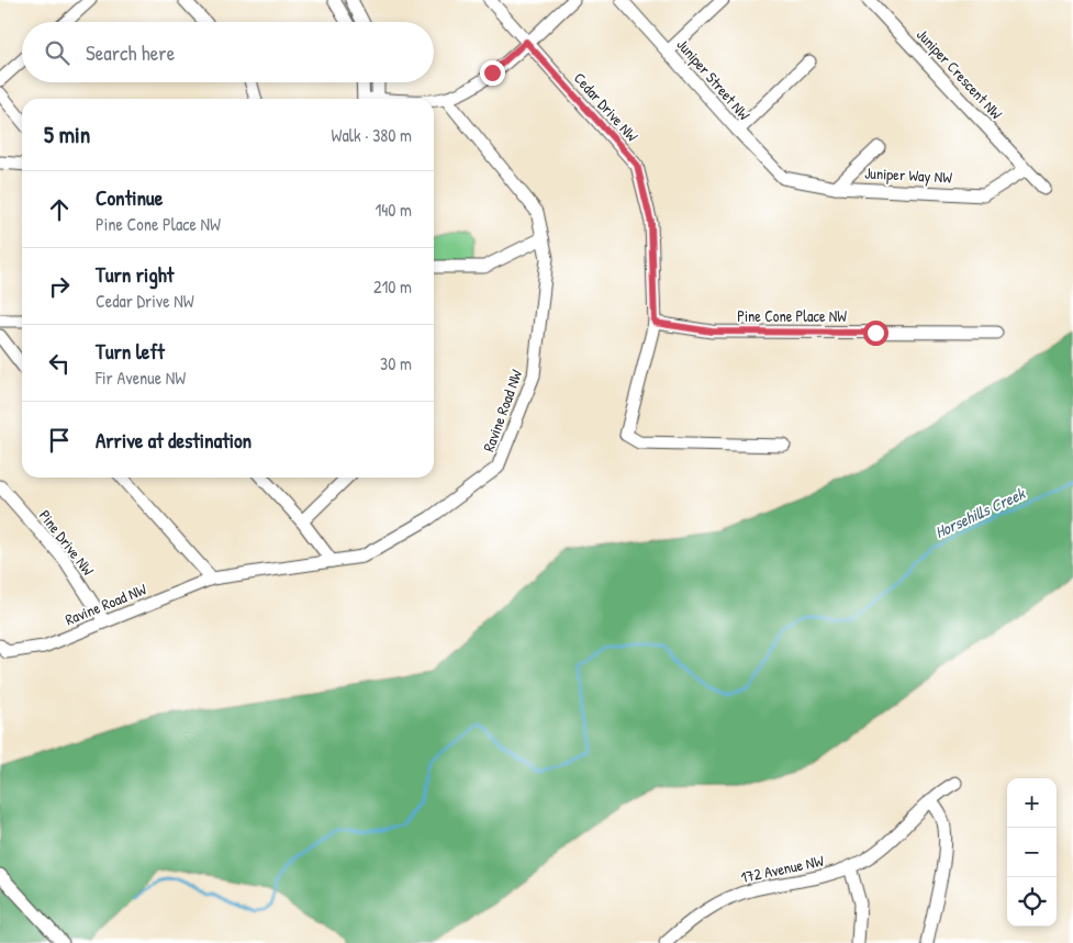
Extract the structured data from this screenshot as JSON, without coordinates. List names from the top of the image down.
{
  "streets": {
    "street": [
      "Juniper Crescent NW",
      "Juniper Street NW",
      "Cedar Drive NW",
      "Juniper Way NW",
      "Pine Cone Place NW",
      "Ravine Road NW",
      "Pine Drive NW",
      "172 Avenue NW"
    ]
  },
  "crossings": [
    ["Juniper Crescent NW", "Juniper Way NW"],
    ["Juniper Street NW", "Juniper Way NW"],
    ["Cedar Drive NW", "Pine Cone Place NW"],
    ["Ravine Road NW", "Pine Drive NW"]
  ],
  "water": ["Horsehills Creek"],
  "page": {
    "search": "Search here",
    "heading": ["5 min", "Walk · 380 m"],
    "list": [
      ["Continue", "Pine Cone Place NW", "140 m"],
      ["Turn right", "Cedar Drive NW", "210 m"],
      ["Turn left", "Fir Avenue NW", "30 m"],
      "Arrive at destination"
    ],
    "map_buttons": ["+", "−"]
  }
}
